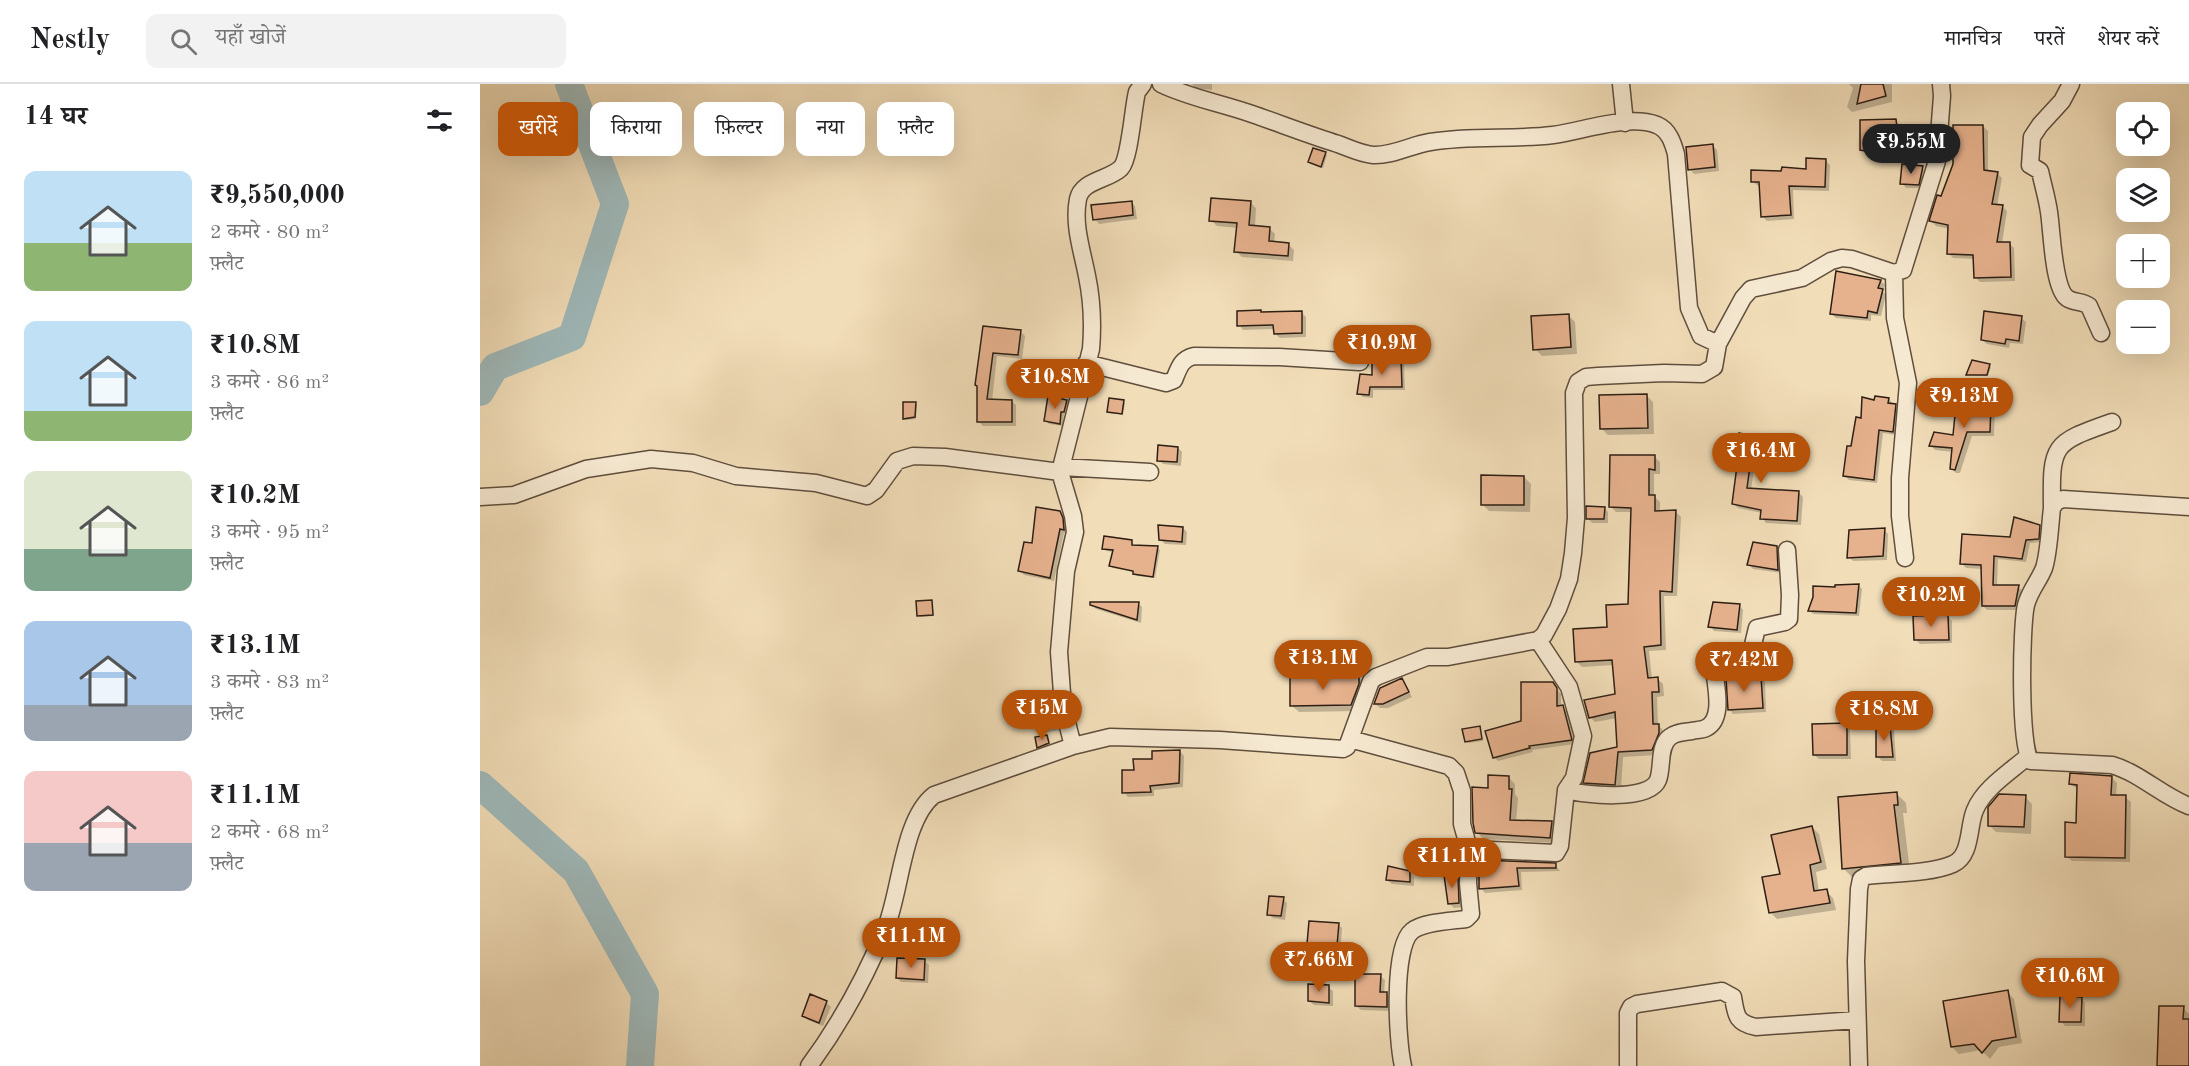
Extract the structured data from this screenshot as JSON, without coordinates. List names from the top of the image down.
{
  "page": {
    "header": "Nestly",
    "search": "यहाँ खोजें",
    "nav": ["मानचित्र", "परतें", "शेयर करें"],
    "heading": "14 घर",
    "map_buttons": ["+", "−"],
    "chip": [
      "खरीदें",
      "किराया",
      "फ़िल्टर",
      "नया",
      "फ़्लैट"
    ],
    "price": [
      "₹9.55M",
      "₹10.9M",
      "₹10.8M",
      "₹9.13M",
      "₹16.4M",
      "₹10.2M",
      "₹13.1M",
      "₹7.42M",
      "₹15M",
      "₹18.8M",
      "₹11.1M",
      "₹11.1M",
      "₹7.66M",
      "₹10.6M"
    ],
    "list": [
      {
        "name": "₹9,550,000",
        "note": "2 कमरे · 80 m² · फ़्लैट"
      },
      {
        "name": "₹10.8M",
        "note": "3 कमरे · 86 m² · फ़्लैट"
      },
      {
        "name": "₹10.2M",
        "note": "3 कमरे · 95 m² · फ़्लैट"
      },
      {
        "name": "₹13.1M",
        "note": "3 कमरे · 83 m² · फ़्लैट"
      },
      {
        "name": "₹11.1M",
        "note": "2 कमरे · 68 m² · फ़्लैट"
      }
    ]
  }
}
